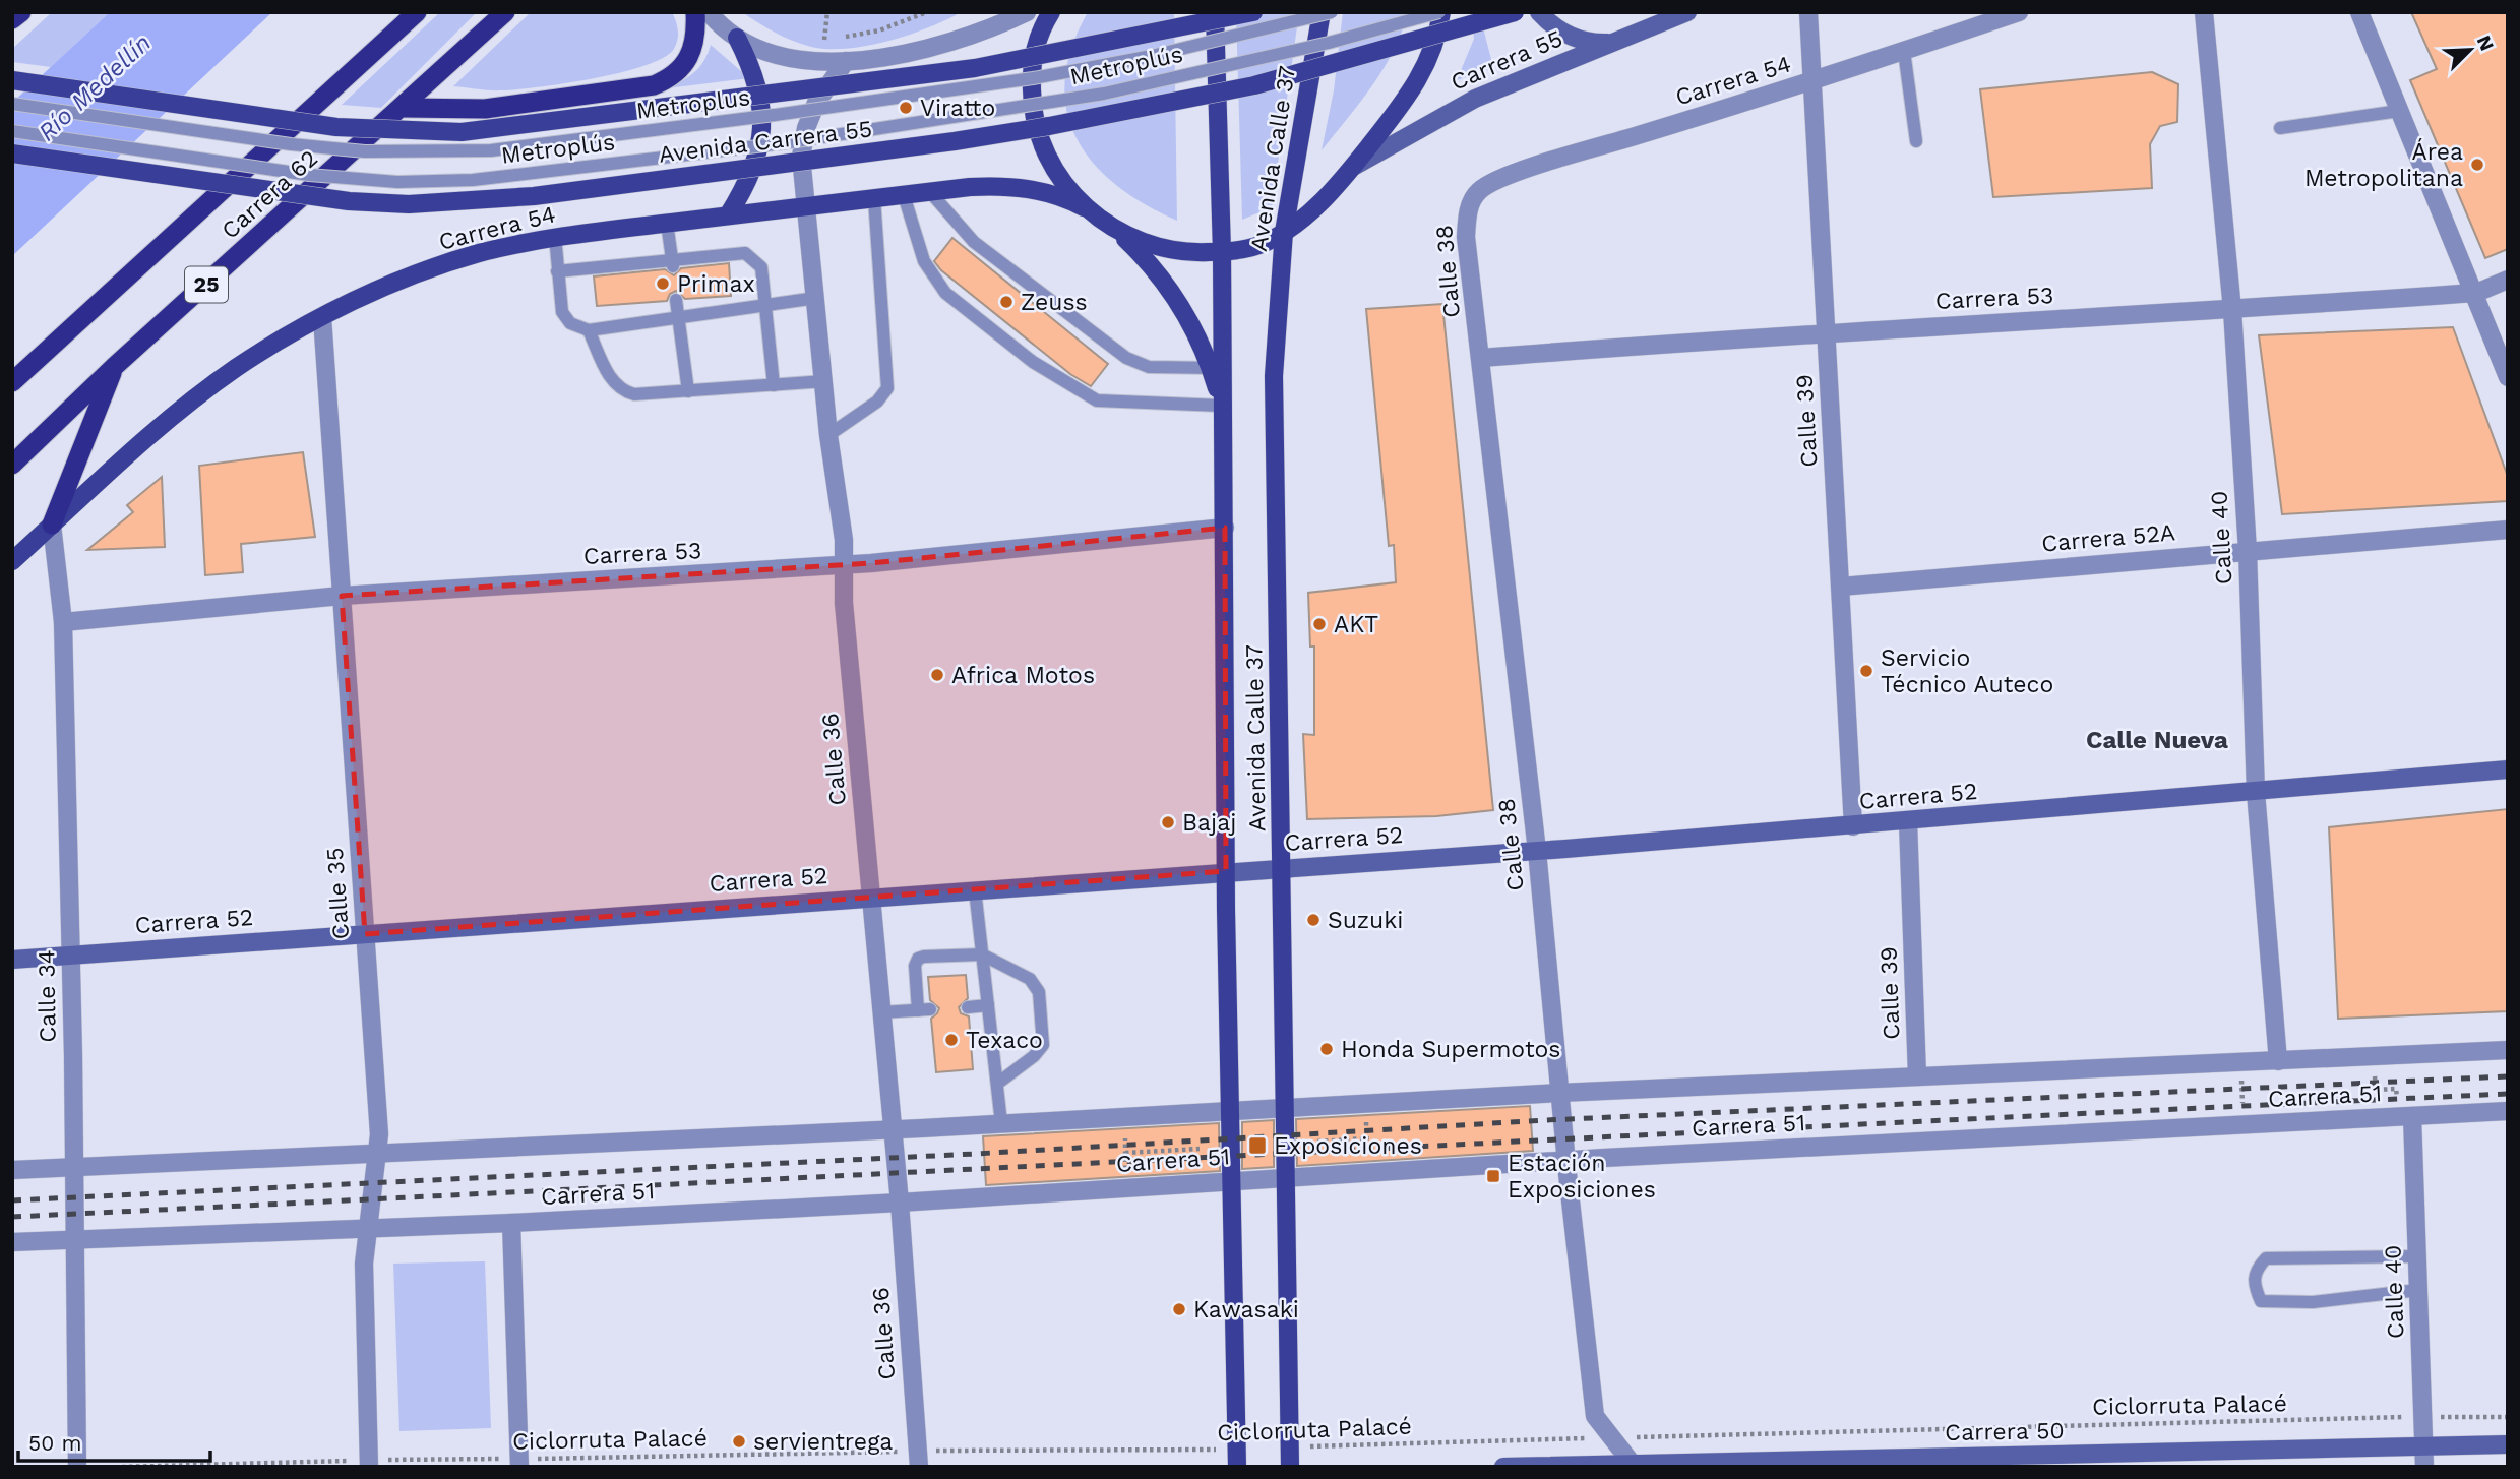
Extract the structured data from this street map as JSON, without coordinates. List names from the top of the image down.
{
  "streets": {
    "highway": ["Carrera 62", "25"],
    "main road": [
      "Carrera 55",
      "Carrera 54",
      "Avenida Carrera 55",
      "Avenida Calle 37",
      "Carrera 52",
      "Carrera 50"
    ],
    "street": [
      "Calle 38",
      "Carrera 53",
      "Calle 39",
      "Carrera 52A",
      "Calle 40",
      "Calle 36",
      "Calle 35",
      "Calle 34",
      "Carrera 51"
    ],
    "lane": ["Metroplús", "Metroplus"],
    "path": ["Ciclorruta Palacé"]
  },
  "crossings": [
    ["Carrera 54", "Calle 38"],
    ["Carrera 54", "Calle 39"],
    ["Carrera 54", "Calle 36"],
    ["Carrera 54", "Calle 35"],
    ["Carrera 54", "Calle 34"],
    ["Avenida Calle 37", "Carrera 53"],
    ["Avenida Calle 37", "Carrera 52"],
    ["Avenida Calle 37", "Carrera 51"],
    ["Avenida Calle 37", "Ciclorruta Palacé"],
    ["Carrera 62", "25"],
    ["Calle 38", "Carrera 53"],
    ["Calle 38", "Carrera 52"],
    ["Calle 38", "Carrera 51"],
    ["Calle 38", "Ciclorruta Palacé"],
    ["Calle 38", "Carrera 50"],
    ["Carrera 53", "Calle 39"],
    ["Carrera 53", "Calle 40"],
    ["Carrera 53", "Calle 36"],
    ["Carrera 53", "Calle 35"],
    ["Carrera 53", "Calle 34"],
    ["Calle 39", "Carrera 52A"],
    ["Calle 39", "Carrera 52"],
    ["Calle 39", "Carrera 51"],
    ["Carrera 52A", "Calle 40"],
    ["Calle 40", "Carrera 52"],
    ["Calle 40", "Carrera 51"],
    ["Calle 40", "Ciclorruta Palacé"],
    ["Calle 40", "Carrera 50"],
    ["Calle 36", "Carrera 52"],
    ["Calle 36", "Carrera 51"],
    ["Calle 36", "Ciclorruta Palacé"],
    ["Carrera 52", "Calle 35"],
    ["Carrera 52", "Calle 34"],
    ["Calle 35", "Carrera 51"],
    ["Calle 35", "Ciclorruta Palacé"],
    ["Calle 34", "Carrera 51"]
  ],
  "districts": ["Calle Nueva"],
  "water": ["Río Medellín"],
  "places": {
    "other": [
      "Viratto",
      "Área Metropolitana",
      "Primax",
      "Zeuss",
      "AKT",
      "Servicio Técnico Auteco",
      "Africa Motos",
      "Bajaj",
      "Suzuki",
      "Texaco",
      "Honda Supermotos",
      "Kawasaki",
      "servientrega"
    ],
    "transit": ["Exposiciones", "Estación Exposiciones"]
  },
  "scale_bar": "50 m",
  "north": "top right"
}
